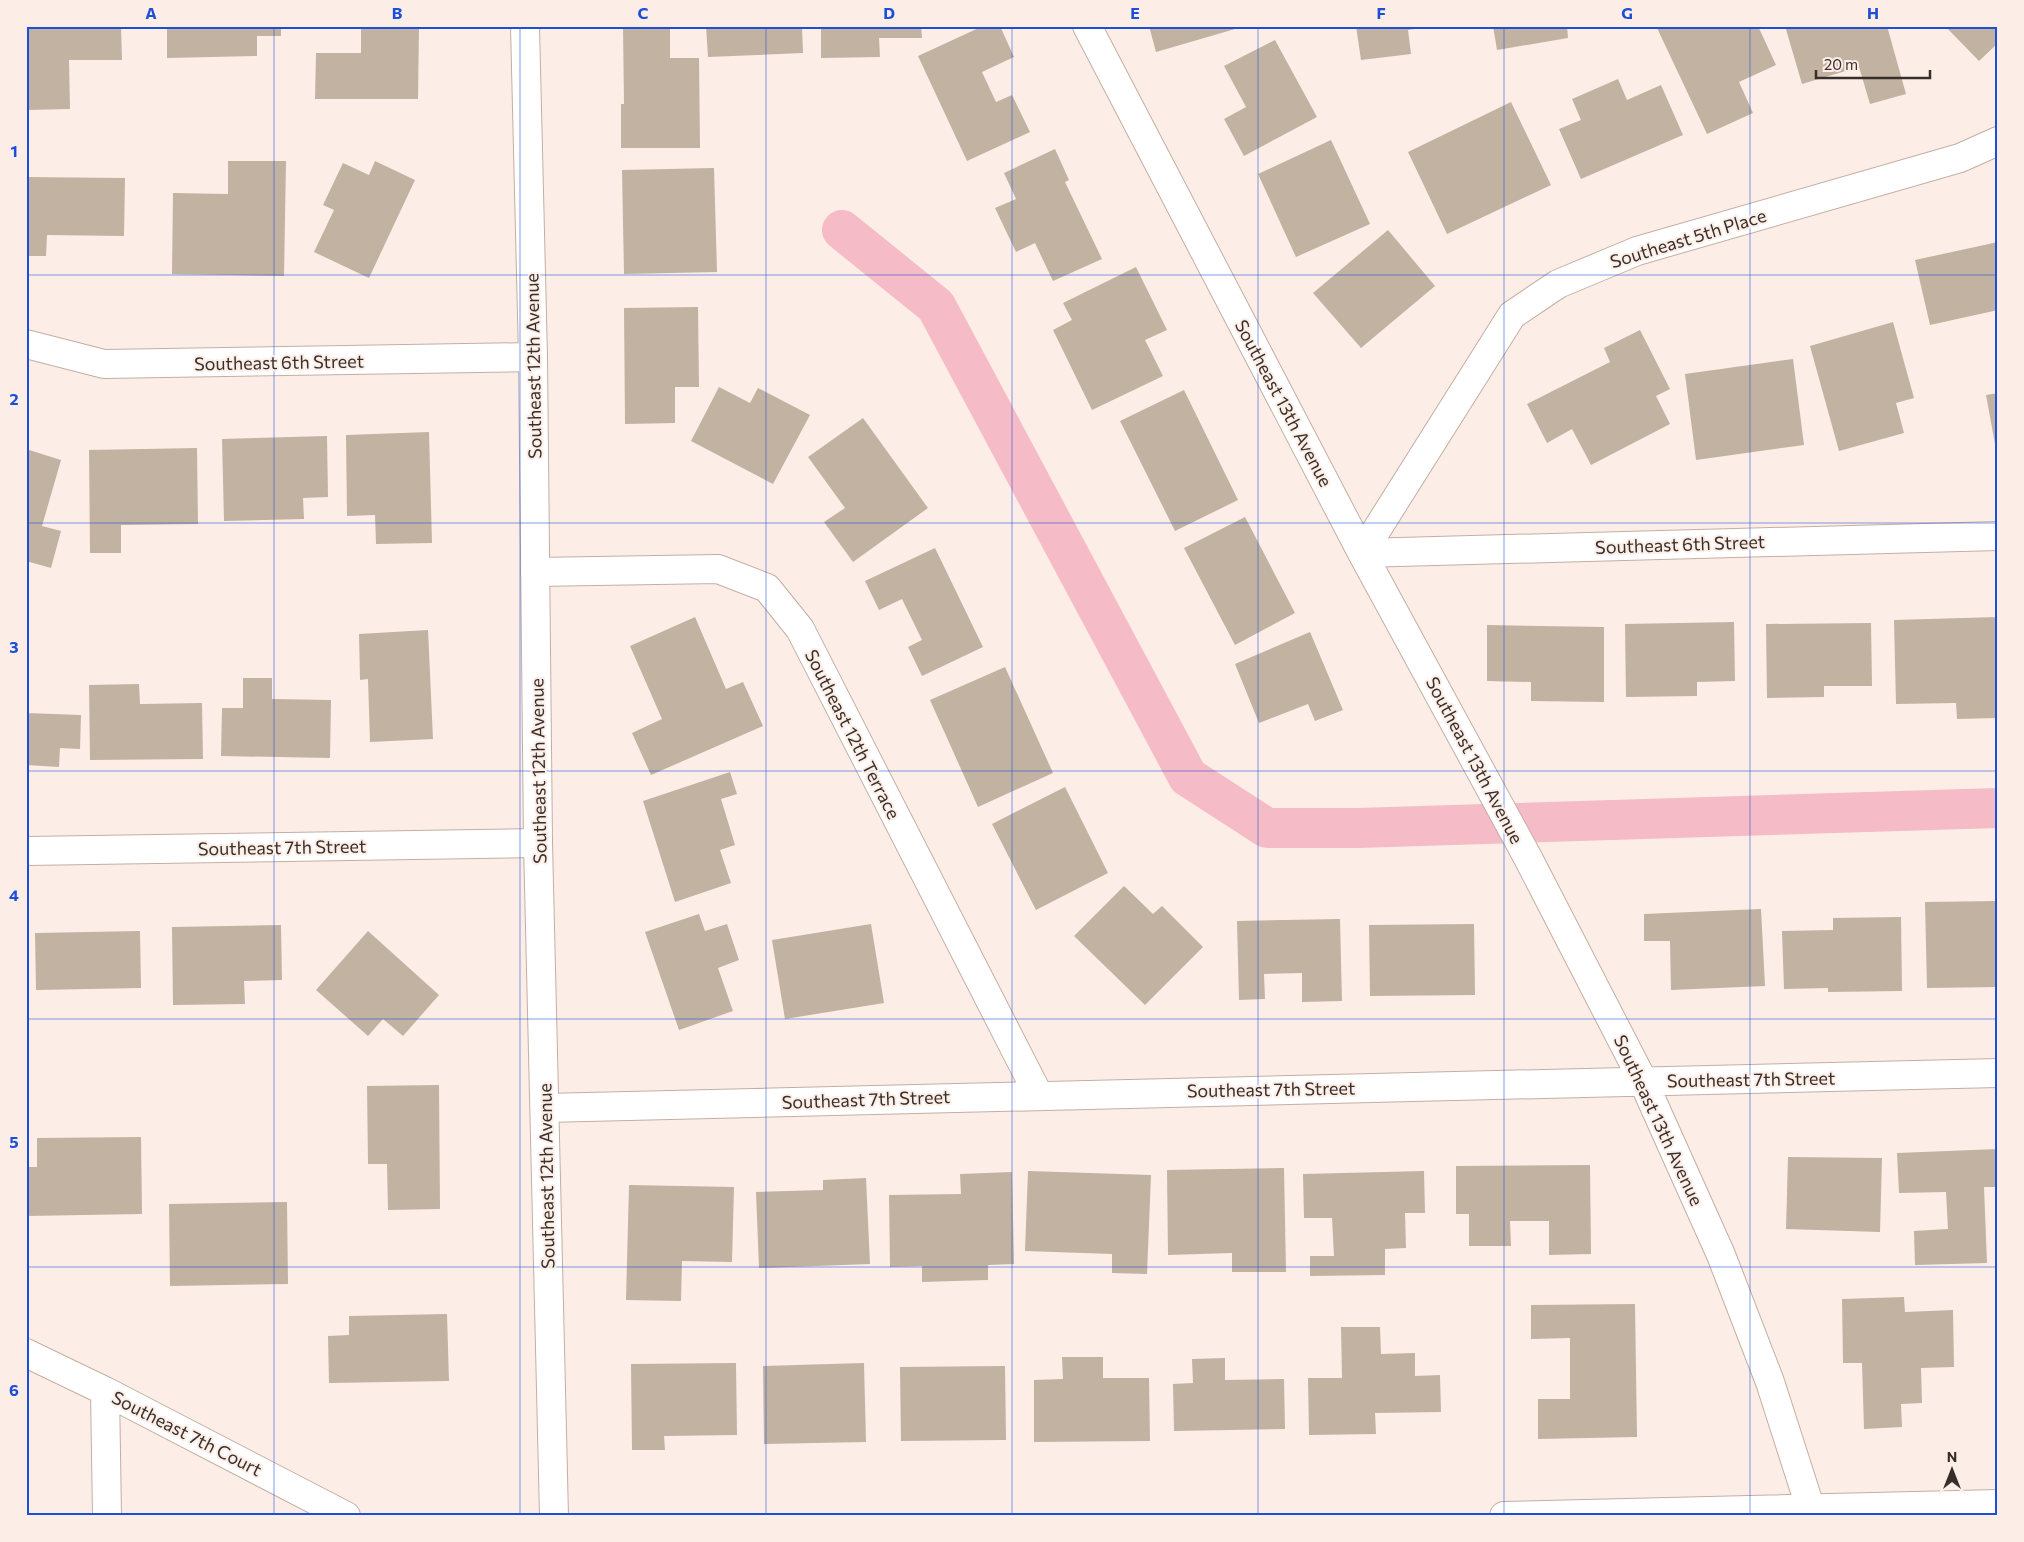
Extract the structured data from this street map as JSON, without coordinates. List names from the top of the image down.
{
  "streets": {
    "street": [
      "Southeast 5th Place",
      "Southeast 6th Street",
      "Southeast 12th Avenue",
      "Southeast 13th Avenue",
      "Southeast 12th Terrace",
      "Southeast 7th Street",
      "Southeast 7th Court"
    ]
  },
  "crossings": [
    ["Southeast 5th Place", "Southeast 6th Street"],
    ["Southeast 5th Place", "Southeast 13th Avenue"],
    ["Southeast 6th Street", "Southeast 12th Avenue"],
    ["Southeast 6th Street", "Southeast 13th Avenue"],
    ["Southeast 12th Avenue", "Southeast 12th Terrace"],
    ["Southeast 12th Avenue", "Southeast 7th Street"],
    ["Southeast 13th Avenue", "Southeast 7th Street"],
    ["Southeast 12th Terrace", "Southeast 7th Street"]
  ],
  "scale_bar": "20 m",
  "north": "top",
  "grid": {
    "columns": [
      "A",
      "B",
      "C",
      "D",
      "E",
      "F",
      "G",
      "H"
    ],
    "rows": [
      "1",
      "2",
      "3",
      "4",
      "5",
      "6"
    ]
  }
}
